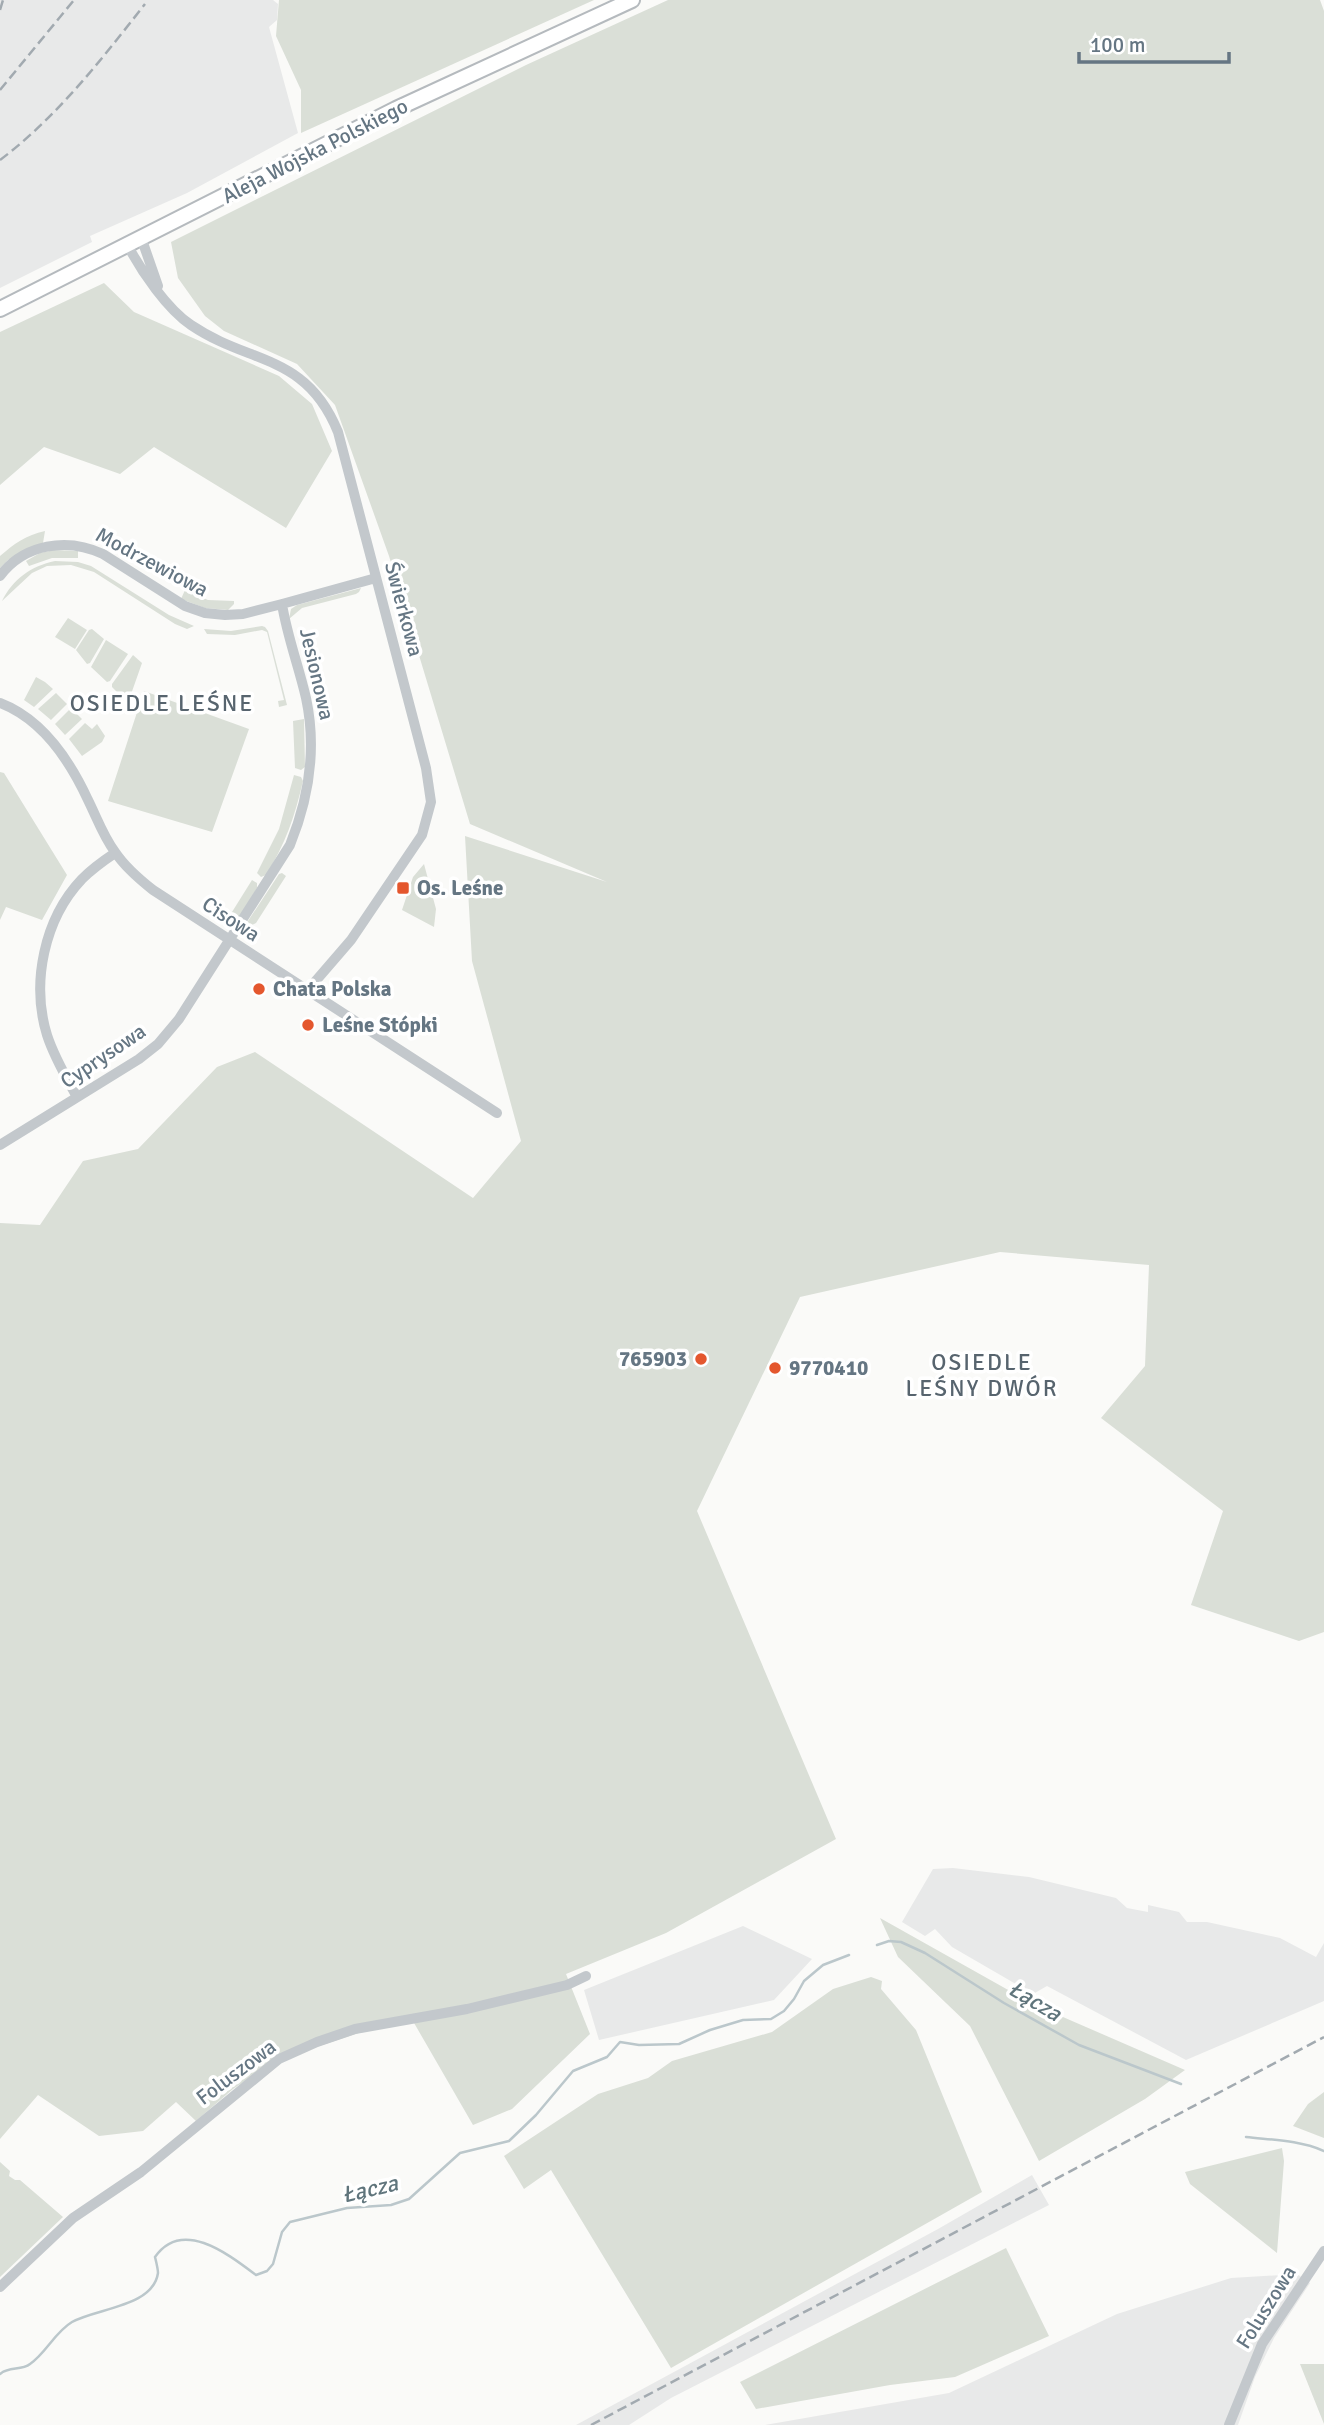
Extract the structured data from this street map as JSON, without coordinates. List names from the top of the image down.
{
  "streets": {
    "main road": ["Aleja Wojska Polskiego"],
    "street": [
      "Modrzewiowa",
      "Świerkowa",
      "Jesionowa",
      "Cisowa",
      "Cyprysowa",
      "Foluszowa"
    ]
  },
  "crossings": [
    ["Aleja Wojska Polskiego", "Świerkowa"],
    ["Modrzewiowa", "Świerkowa"],
    ["Modrzewiowa", "Jesionowa"],
    ["Świerkowa", "Cisowa"],
    ["Jesionowa", "Cisowa"],
    ["Jesionowa", "Cyprysowa"],
    ["Cisowa", "Cyprysowa"]
  ],
  "districts": ["OSIEDLE LEŚNE", "OSIEDLE LEŚNY DWÓR"],
  "water": ["Łącza"],
  "places": {
    "transit": ["Os. Leśne"],
    "other": [
      "Chata Polska",
      "Leśne Stópki",
      "765903",
      "9770410"
    ]
  },
  "scale_bar": "100 m"
}
